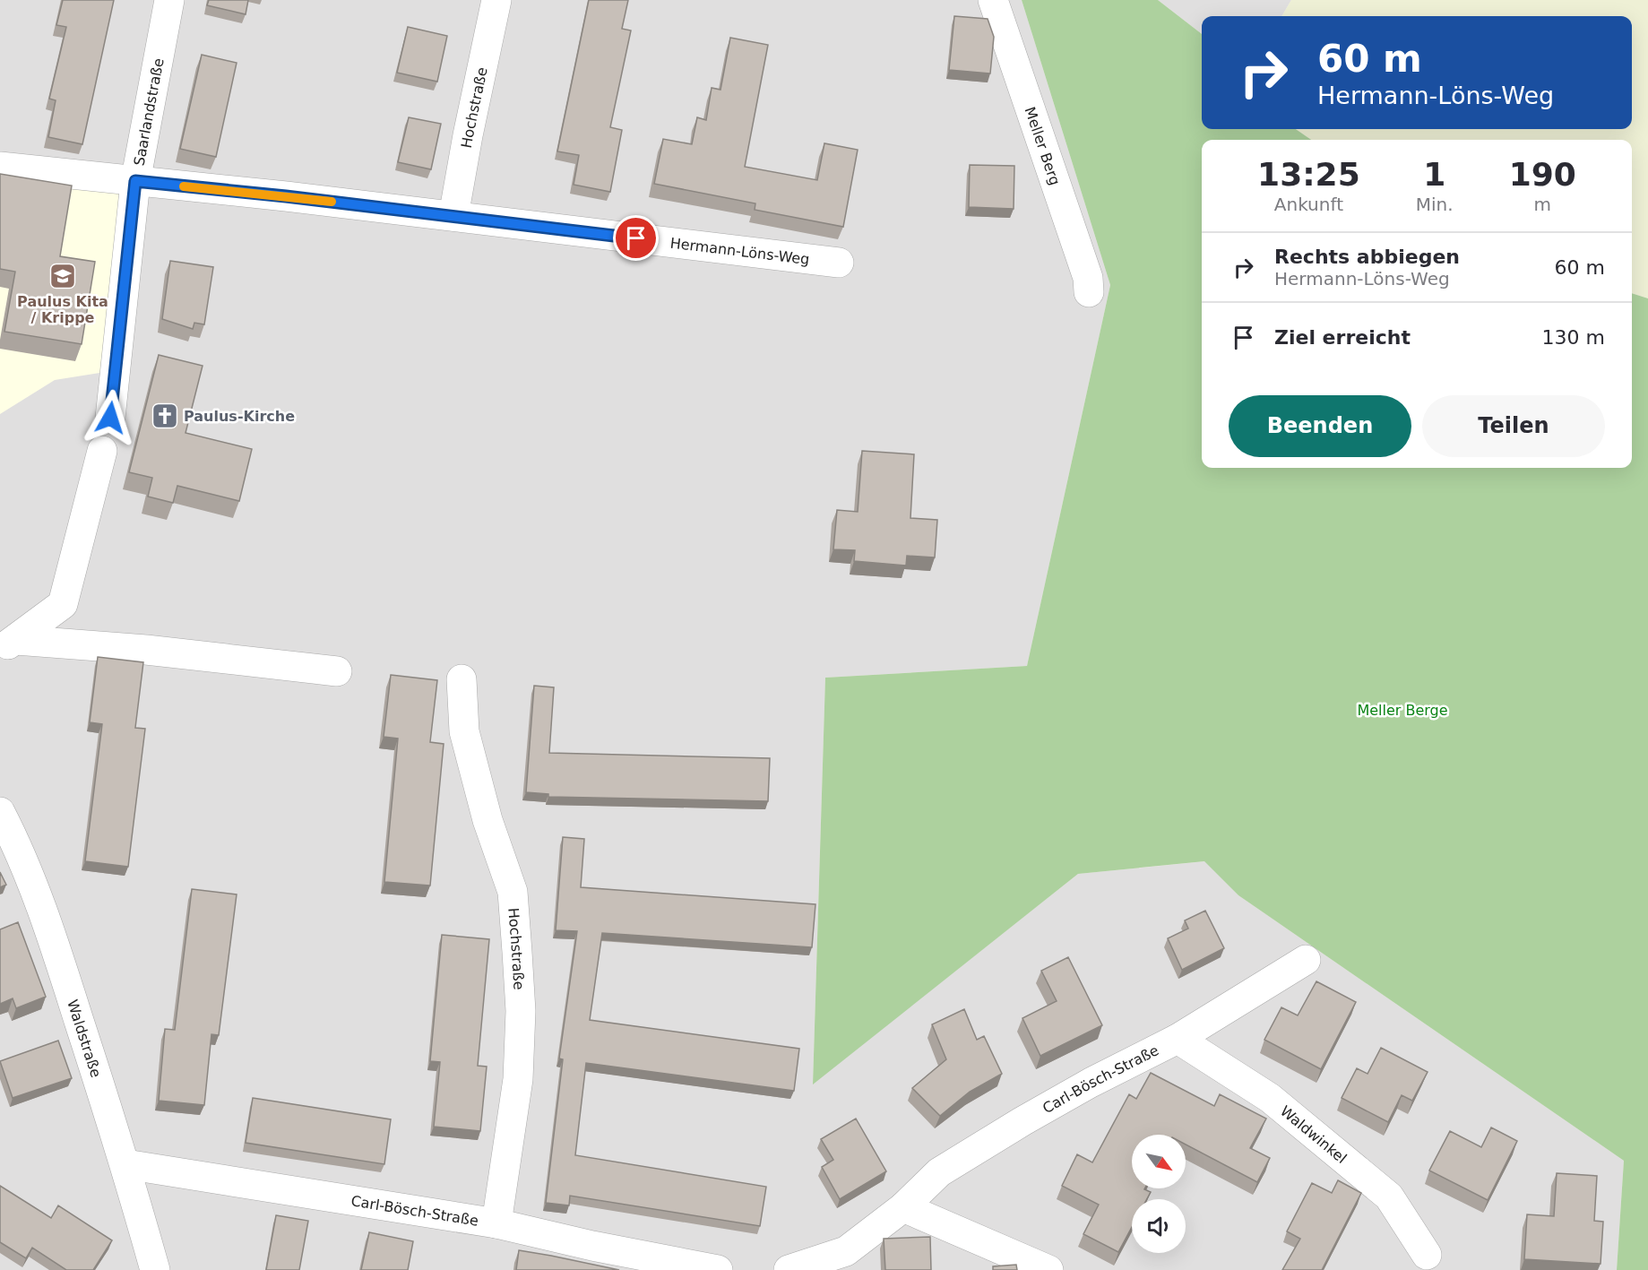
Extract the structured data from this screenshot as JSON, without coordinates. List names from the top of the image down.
{
  "streets": {
    "street": [
      "Hochstraße",
      "Saarlandstraße",
      "Meller Berg",
      "Hermann-Löns-Weg",
      "Waldstraße",
      "Carl-Bösch-Straße",
      "Waldwinkel"
    ]
  },
  "crossings": [
    ["Hochstraße", "Hermann-Löns-Weg"],
    ["Hochstraße", "Carl-Bösch-Straße"],
    ["Saarlandstraße", "Hermann-Löns-Weg"],
    ["Waldstraße", "Carl-Bösch-Straße"],
    ["Carl-Bösch-Straße", "Waldwinkel"]
  ],
  "parks": ["Meller Berge"],
  "places": {
    "school or university": ["Paulus Kita / Krippe"],
    "church": ["Paulus-Kirche"]
  },
  "north": "bottom right",
  "page": {
    "turn": ["60 m", "Hermann-Löns-Weg"],
    "eta": [
      "13:25",
      "Ankunft",
      "1",
      "Min.",
      "190",
      "m"
    ],
    "list": [
      {
        "name": "Rechts abbiegen",
        "note": "Hermann-Löns-Weg",
        "value": "60 m"
      },
      {
        "name": "Ziel erreicht",
        "value": "130 m"
      }
    ],
    "buttons": ["Beenden", "Teilen"]
  }
}
